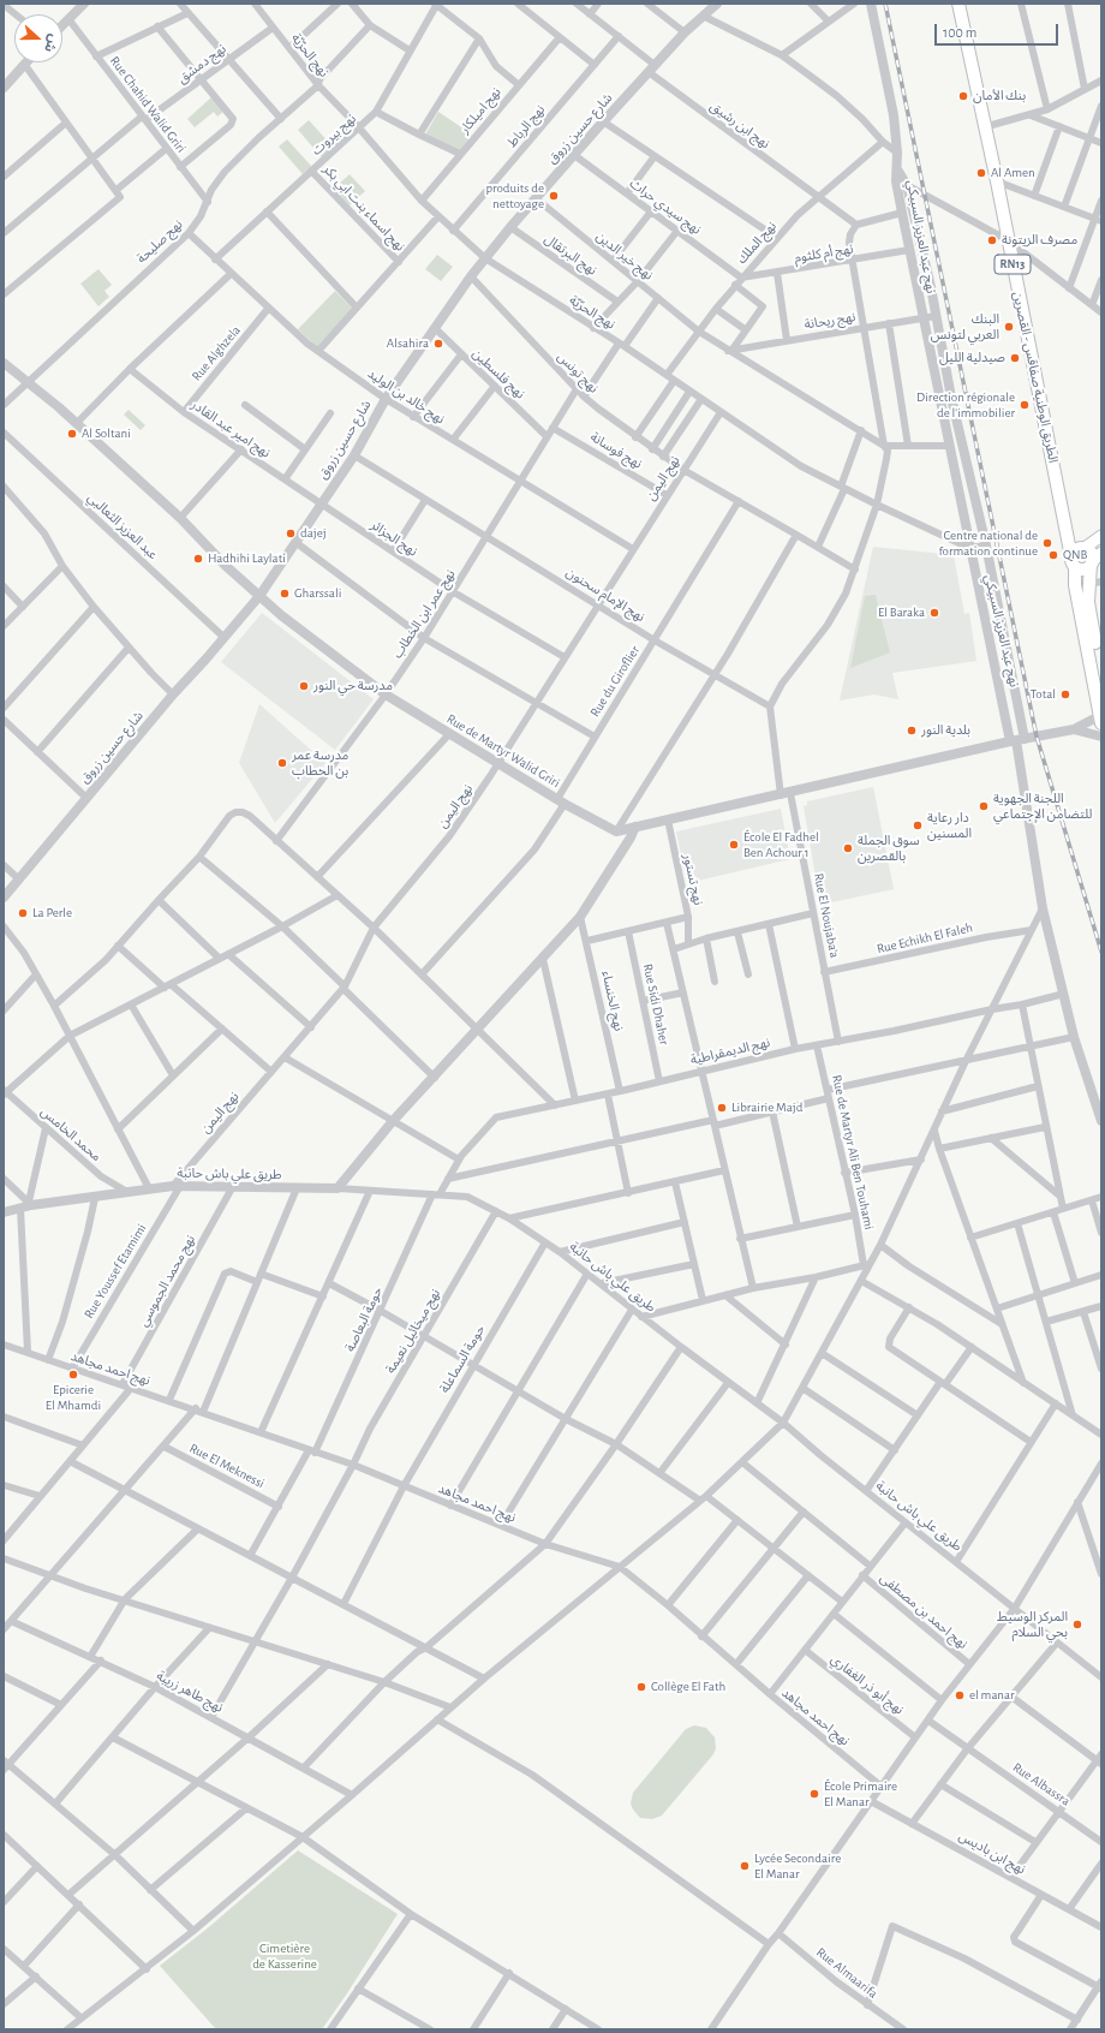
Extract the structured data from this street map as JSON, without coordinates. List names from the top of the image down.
{
  "streets": {
    "main road": ["RN13", "الطريق الوطنية صفاقس - القصرين"],
    "street": [
      "نهج الحرّيّة",
      "نهج دمشق",
      "Rue Chahid Walid Griri",
      "نهج اميلكار",
      "نهج ابن رشيق",
      "نهج الرباط",
      "شارع حسين زروق",
      "نهج بيروت",
      "نهج سيدي حراث",
      "نهج اسماء بنت ابي بكر",
      "نهج عبد العزيز السبيكي",
      "نهج صليحة",
      "نهج الملك",
      "نهج أم كلثوم",
      "نهج البرتقال",
      "نهج خير الدين",
      "نهج ريحانة",
      "Rue Alghzela",
      "نهج تونس",
      "نهج فلسطين",
      "نهج خالد بن الوليد",
      "نهج امير عبد القادر",
      "نهج فوسانة",
      "نهج اليمن",
      "عبد العزيز الثعالبي",
      "نهج الجزائر",
      "نهج الإمام سحنون",
      "نهج عمر ابن الخطاب",
      "Rue du Giroflier",
      "Rue de Martyr Walid Griri",
      "نهج تستور",
      "Rue El Noujaba'a",
      "Rue Echikh El Faleh",
      "نهج الخنساء",
      "Rue Sidi Dhaher",
      "نهج الديمقراطية",
      "محمد الخامس",
      "Rue de Martyr Ali Ben Touhami",
      "طريق علي باش حانبة",
      "Rue Youssef Etamimi",
      "نهج محمد الجموسي",
      "حومة البعاصة",
      "نهج ميخائيل نعيمة",
      "حومة السماعلة",
      "نهج احمد مجاهد",
      "Rue El Meknessi",
      "نهج احمد بن مصطفى",
      "نهج أبو ذر الغفاري",
      "نهج طاهر زريبة",
      "Rue Albassra",
      "نهج ابن باديس",
      "Rue Almaarifa"
    ]
  },
  "crossings": [
    ["نهج الحرّيّة", "نهج دمشق"],
    ["نهج الحرّيّة", "نهج اميلكار"],
    ["نهج الحرّيّة", "نهج الرباط"],
    ["نهج الحرّيّة", "شارع حسين زروق"],
    ["نهج الحرّيّة", "نهج بيروت"],
    ["نهج الحرّيّة", "نهج عبد العزيز السبيكي"],
    ["نهج الحرّيّة", "نهج صليحة"],
    ["نهج الحرّيّة", "نهج الملك"],
    ["نهج الحرّيّة", "نهج اليمن"],
    ["نهج دمشق", "Rue Chahid Walid Griri"],
    ["Rue Chahid Walid Griri", "نهج صليحة"],
    ["نهج ابن رشيق", "نهج الرباط"],
    ["نهج ابن رشيق", "شارع حسين زروق"],
    ["نهج ابن رشيق", "نهج الملك"],
    ["شارع حسين زروق", "نهج سيدي حراث"],
    ["شارع حسين زروق", "نهج البرتقال"],
    ["شارع حسين زروق", "نهج خير الدين"],
    ["شارع حسين زروق", "نهج تونس"],
    ["شارع حسين زروق", "نهج فلسطين"],
    ["شارع حسين زروق", "نهج خالد بن الوليد"],
    ["شارع حسين زروق", "نهج امير عبد القادر"],
    ["شارع حسين زروق", "عبد العزيز الثعالبي"],
    ["شارع حسين زروق", "نهج الجزائر"],
    ["شارع حسين زروق", "نهج الإمام سحنون"],
    ["شارع حسين زروق", "Rue de Martyr Walid Griri"],
    ["نهج بيروت", "نهج اسماء بنت ابي بكر"],
    ["نهج بيروت", "نهج خالد بن الوليد"],
    ["نهج سيدي حراث", "نهج الملك"],
    ["نهج سيدي حراث", "نهج أم كلثوم"],
    ["نهج عبد العزيز السبيكي", "نهج أم كلثوم"],
    ["نهج عبد العزيز السبيكي", "نهج ريحانة"],
    ["نهج عبد العزيز السبيكي", "نهج الديمقراطية"],
    ["نهج صليحة", "نهج خالد بن الوليد"],
    ["نهج صليحة", "Rue de Martyr Walid Griri"],
    ["نهج الملك", "نهج أم كلثوم"],
    ["نهج الملك", "نهج خير الدين"],
    ["نهج خير الدين", "نهج ريحانة"],
    ["RN13", "الطريق الوطنية صفاقس - القصرين"],
    ["Rue Alghzela", "نهج خالد بن الوليد"],
    ["Rue Alghzela", "نهج امير عبد القادر"],
    ["نهج تونس", "نهج اليمن"],
    ["نهج تونس", "نهج عمر ابن الخطاب"],
    ["نهج تونس", "Rue du Giroflier"],
    ["نهج فلسطين", "نهج عمر ابن الخطاب"],
    ["نهج خالد بن الوليد", "نهج اليمن"],
    ["نهج خالد بن الوليد", "نهج عمر ابن الخطاب"],
    ["نهج امير عبد القادر", "نهج الجزائر"],
    ["نهج فوسانة", "نهج اليمن"],
    ["نهج فوسانة", "نهج عمر ابن الخطاب"],
    ["نهج اليمن", "نهج الجزائر"],
    ["نهج اليمن", "نهج الإمام سحنون"],
    ["نهج اليمن", "Rue de Martyr Walid Griri"],
    ["نهج اليمن", "طريق علي باش حانبة"],
    ["نهج اليمن", "Rue Youssef Etamimi"],
    ["نهج الجزائر", "نهج عمر ابن الخطاب"],
    ["نهج الإمام سحنون", "نهج عمر ابن الخطاب"],
    ["نهج الإمام سحنون", "Rue du Giroflier"],
    ["نهج عمر ابن الخطاب", "Rue de Martyr Walid Griri"],
    ["Rue du Giroflier", "Rue de Martyr Walid Griri"],
    ["Rue El Noujaba'a", "Rue Echikh El Faleh"],
    ["Rue El Noujaba'a", "نهج الديمقراطية"],
    ["نهج الخنساء", "نهج الديمقراطية"],
    ["Rue Sidi Dhaher", "نهج الديمقراطية"],
    ["نهج الديمقراطية", "Rue de Martyr Ali Ben Touhami"],
    ["نهج الديمقراطية", "طريق علي باش حانبة"],
    ["نهج الديمقراطية", "حومة البعاصة"],
    ["محمد الخامس", "طريق علي باش حانبة"],
    ["طريق علي باش حانبة", "Rue Youssef Etamimi"],
    ["طريق علي باش حانبة", "نهج محمد الجموسي"],
    ["طريق علي باش حانبة", "حومة البعاصة"],
    ["طريق علي باش حانبة", "نهج ميخائيل نعيمة"],
    ["طريق علي باش حانبة", "حومة السماعلة"],
    ["Rue Youssef Etamimi", "نهج احمد مجاهد"],
    ["نهج محمد الجموسي", "نهج احمد مجاهد"],
    ["حومة البعاصة", "نهج احمد مجاهد"],
    ["حومة البعاصة", "Rue El Meknessi"],
    ["نهج ميخائيل نعيمة", "نهج احمد مجاهد"],
    ["نهج ميخائيل نعيمة", "نهج طاهر زريبة"],
    ["حومة السماعلة", "نهج احمد مجاهد"]
  ],
  "parks": ["Cimetière de Kasserine"],
  "places": [
    "بنك الأمان",
    "Al Amen",
    "produits de nettoyage",
    "مصرف الزيتونة",
    "البنك العربي لتونس",
    "Alsahira",
    "صيدلية الليل",
    "Direction régionale de l'immobilier",
    "Al Soltani",
    "dajej",
    "Centre national de formation continue",
    "QNB",
    "Hadhihi Laylati",
    "Gharssali",
    "El Baraka",
    "مدرسة حي النور",
    "Total",
    "بلدية النور",
    "مدرسة عمر بن الخطاب",
    "اللجنة الجهوية للتضامن الإجتماعي",
    "دار رعاية المسنين",
    "École El Fadhel Ben Achour 1",
    "سوق الجملة بالقصرين",
    "La Perle",
    "Librairie Majd",
    "Epicerie El Mhamdi",
    "المركز الوسيط بحي السلام",
    "Collège El Fath",
    "el manar",
    "École Primaire El Manar",
    "Lycée Secondaire El Manar"
  ],
  "scale_bar": "100 m",
  "north": "right"
}
